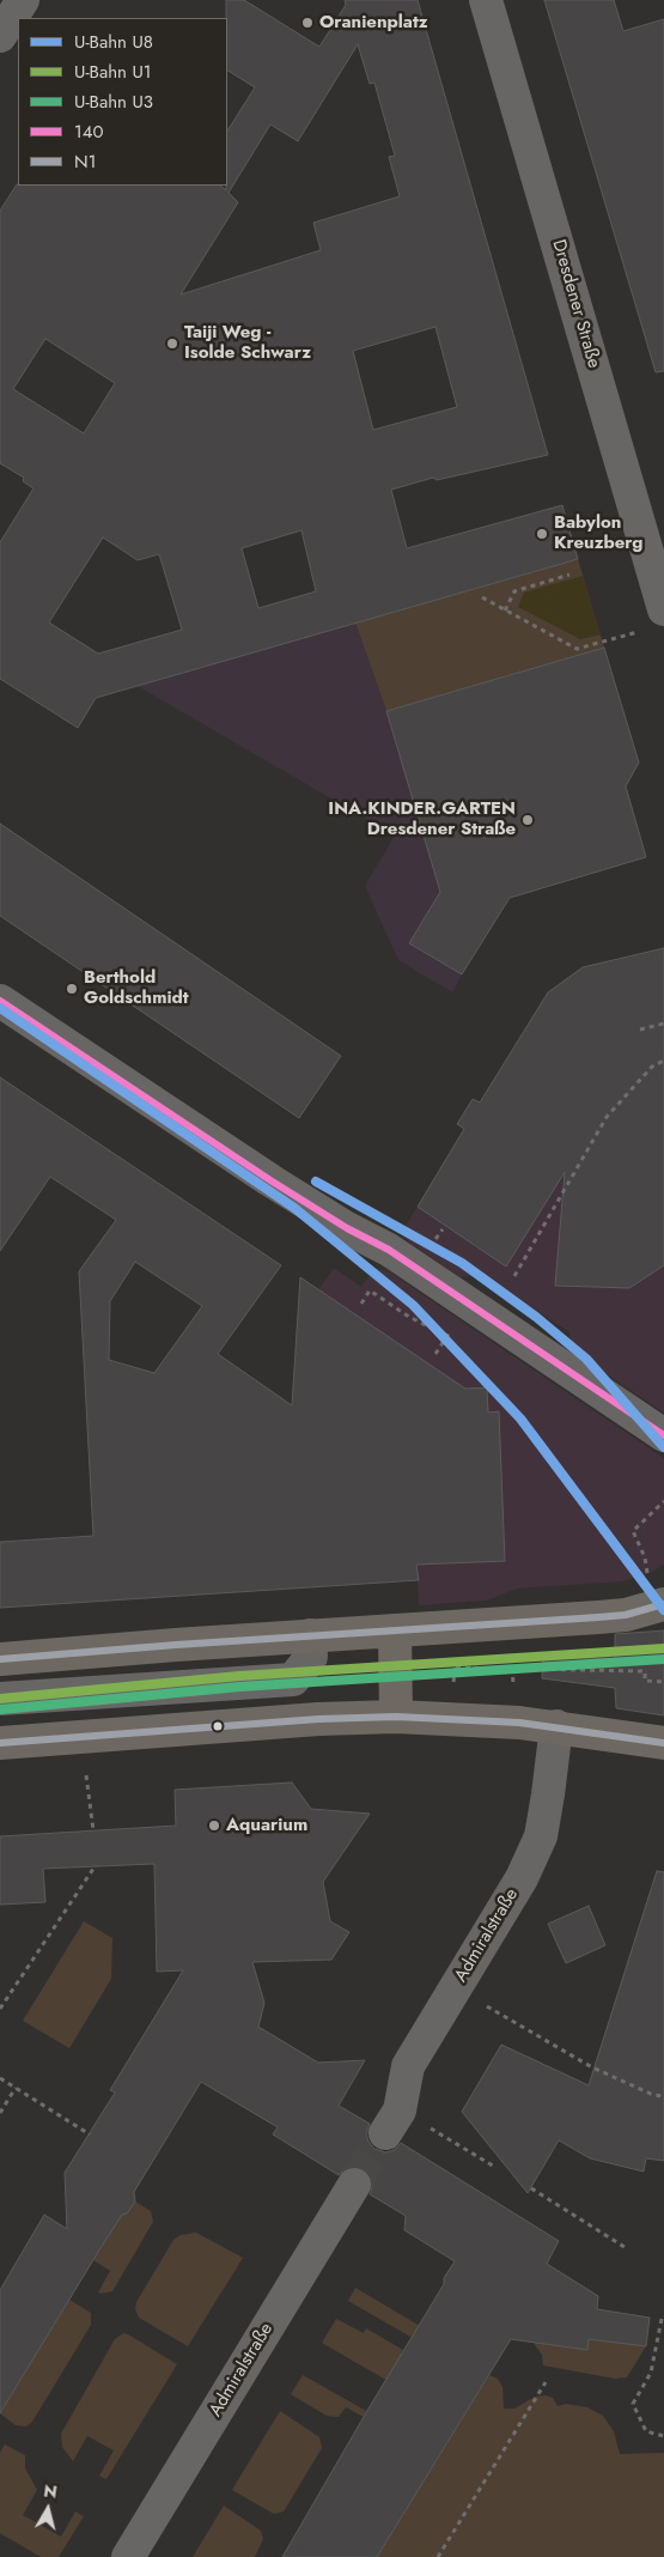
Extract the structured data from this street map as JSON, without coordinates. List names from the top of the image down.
{
  "streets": {
    "street": ["Dresdener Straße", "Admiralstraße"]
  },
  "places": [
    "Oranienplatz",
    "Taiji Weg - Isolde Schwarz",
    "Babylon Kreuzberg",
    "INA.KINDER.GARTEN Dresdener Straße",
    "Berthold Goldschmidt",
    "Aquarium"
  ],
  "lines": [
    "transit line 140",
    "metro line U8",
    "transit line N1",
    "metro line U1",
    "metro line U3"
  ],
  "legend": [
    "U-Bahn U8",
    "U-Bahn U1",
    "U-Bahn U3",
    "140",
    "N1"
  ],
  "north": "top"
}
